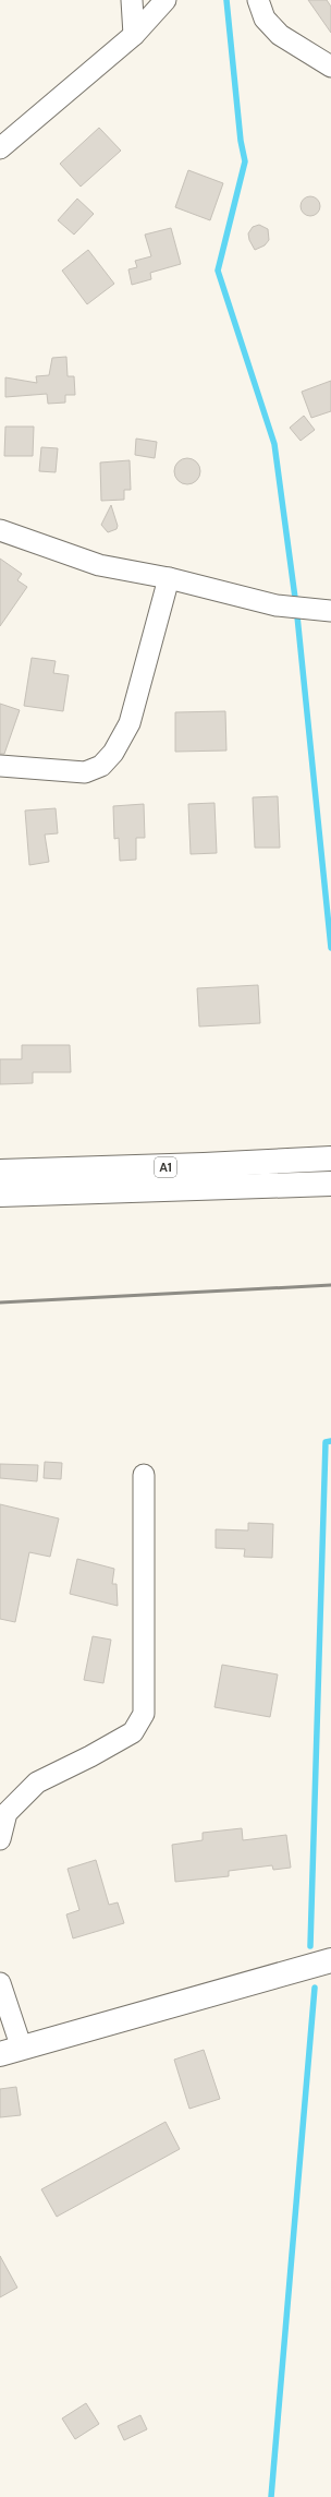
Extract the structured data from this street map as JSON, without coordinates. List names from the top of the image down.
{
  "streets": {
    "main road": ["A1"]
  }
}
